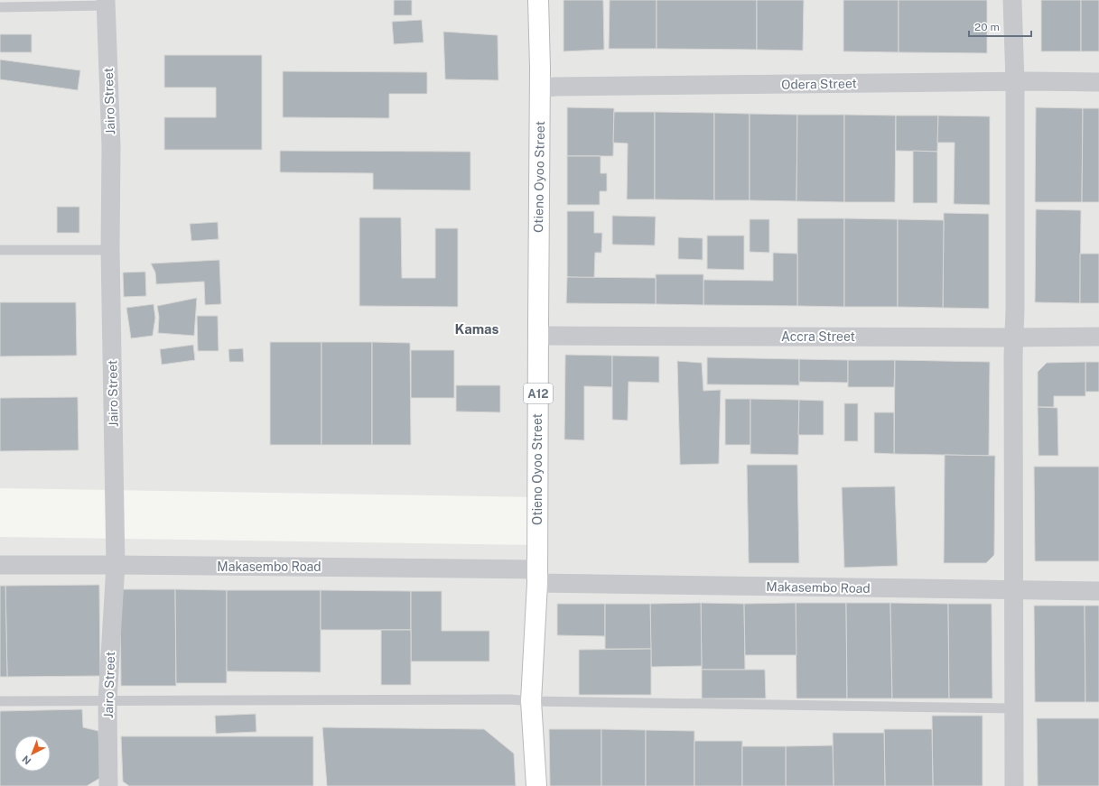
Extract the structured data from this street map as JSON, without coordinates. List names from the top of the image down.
{
  "streets": {
    "highway": ["Otieno Oyoo Street", "A12"],
    "street": [
      "Odera Street",
      "Jairo Street",
      "Accra Street",
      "Makasembo Road"
    ]
  },
  "crossings": [
    ["Odera Street", "Otieno Oyoo Street"],
    ["Jairo Street", "Makasembo Road"],
    ["Otieno Oyoo Street", "Accra Street"],
    ["Otieno Oyoo Street", "Makasembo Road"]
  ],
  "districts": ["Kamas"],
  "scale_bar": "20 m",
  "north": "bottom left"
}
